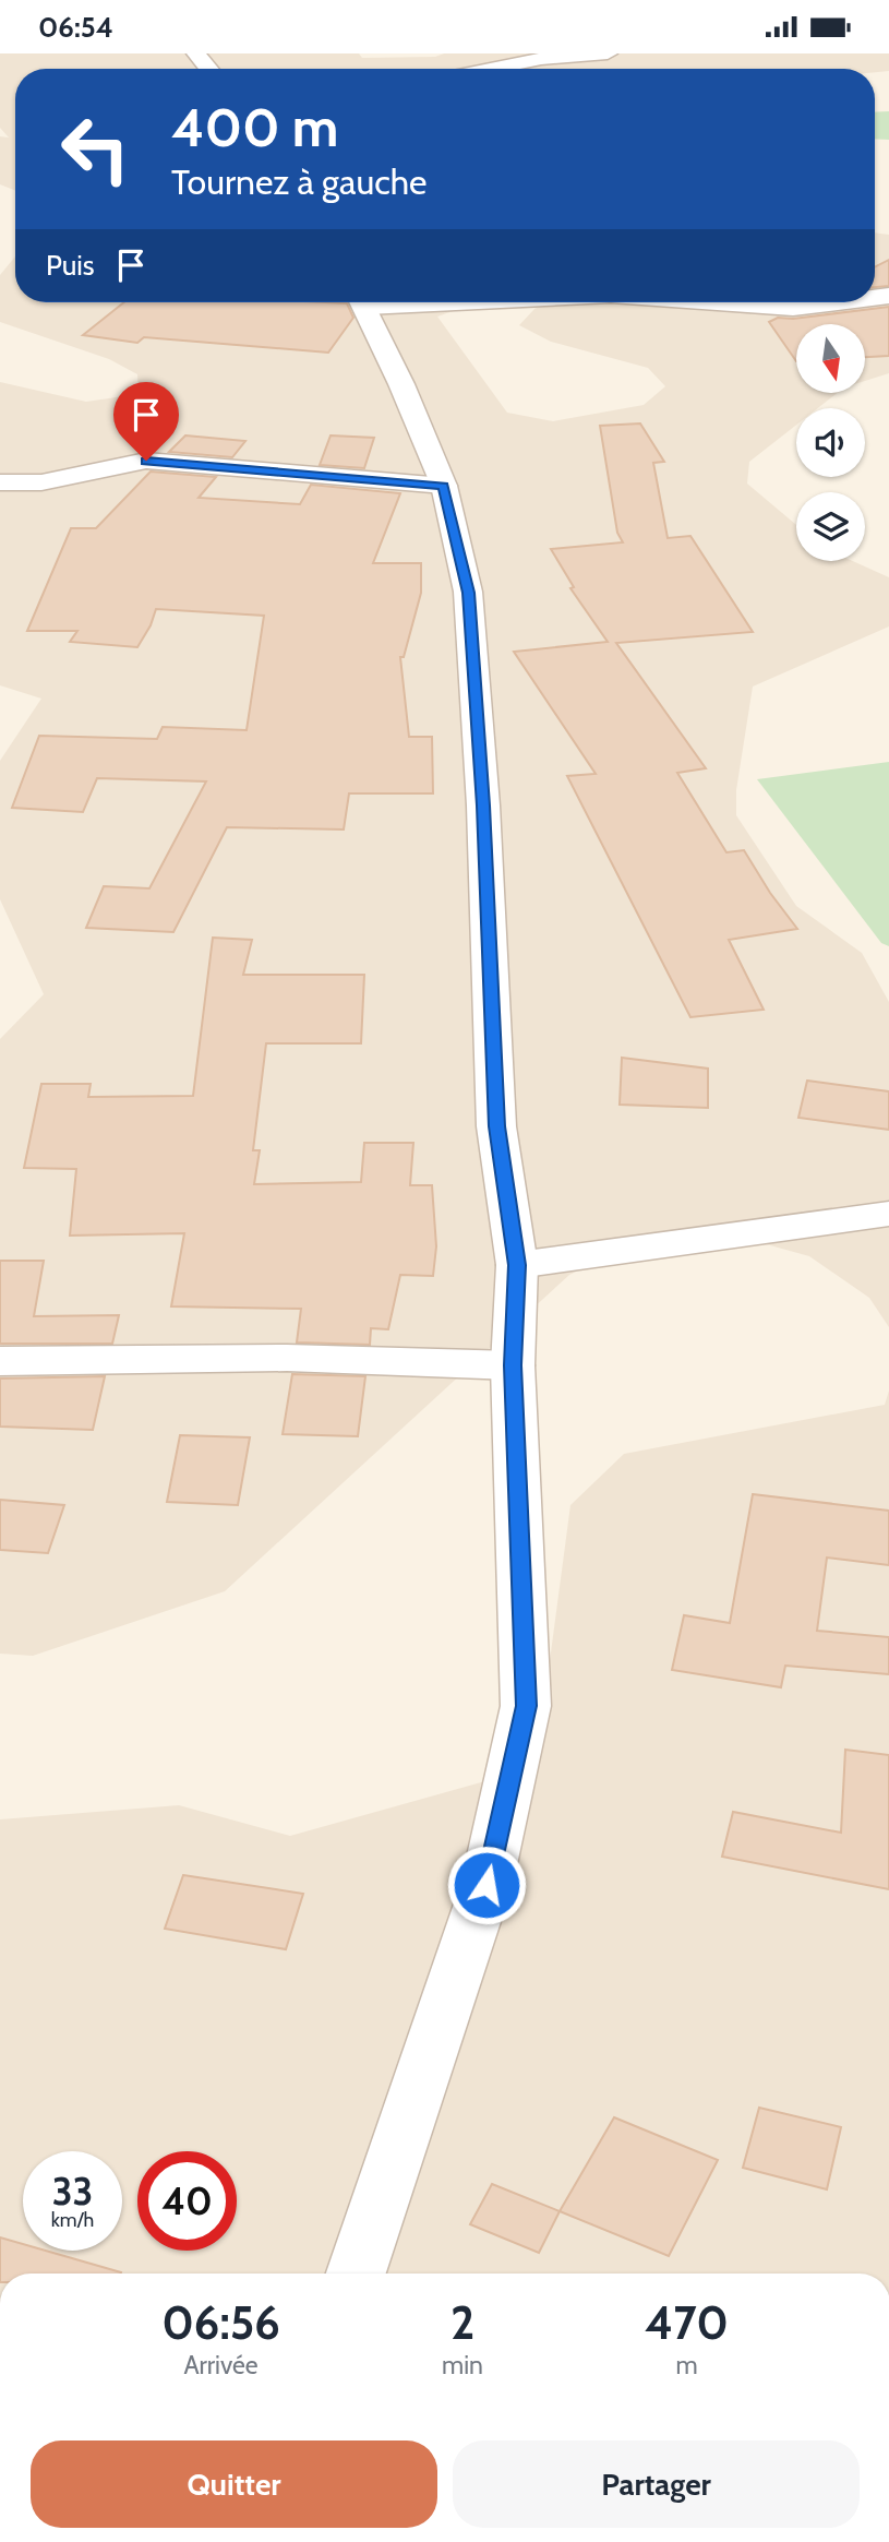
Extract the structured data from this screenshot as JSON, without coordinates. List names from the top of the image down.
{
  "north": "bottom",
  "page": {
    "status": "06:54",
    "turn": ["400 m", "Tournez à gauche"],
    "then": "Puis",
    "speed": "33 km/h",
    "limit": "40",
    "eta": [
      "06:56",
      "Arrivée",
      "2",
      "min",
      "470",
      "m"
    ],
    "buttons": ["Quitter", "Partager"]
  }
}
